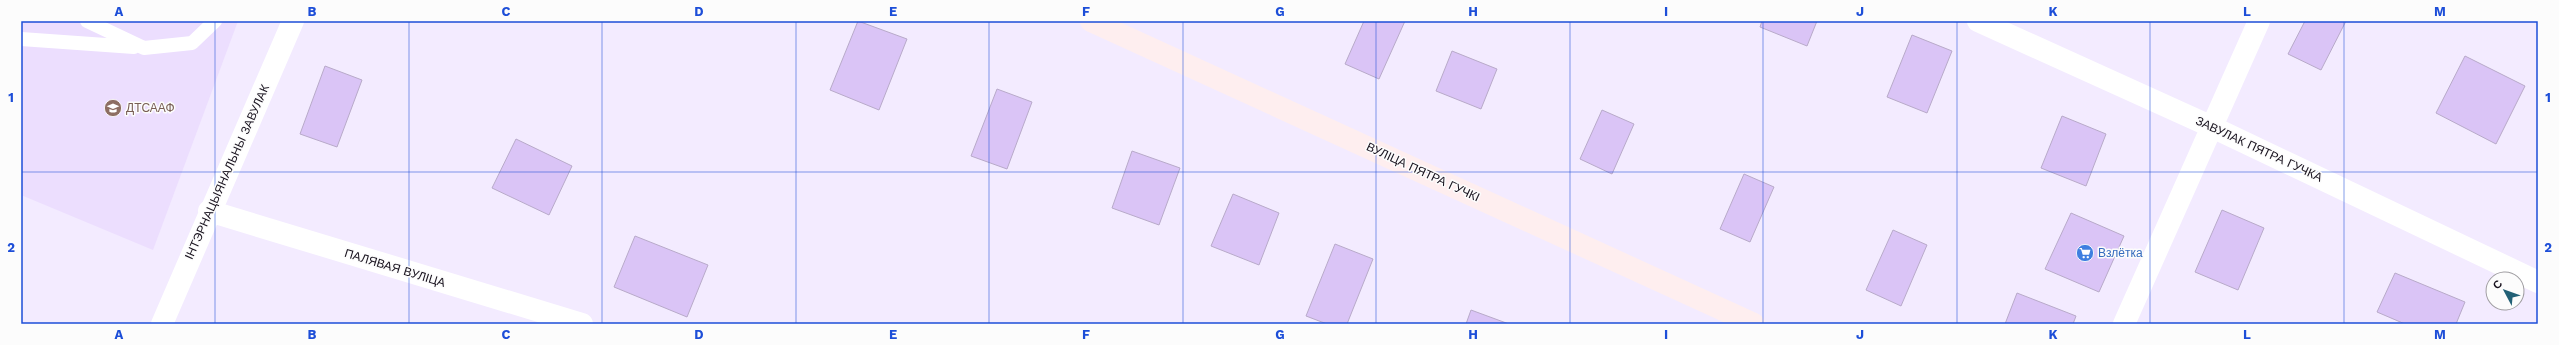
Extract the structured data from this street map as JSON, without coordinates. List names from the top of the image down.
{
  "streets": {
    "street": [
      "ЗАВУЛАК ПЯТРА ГУЧКА",
      "ІНТЭРНАЦЫЯНАЛЬНЫ ЗАВУЛАК",
      "ВУЛІЦА ПЯТРА ГУЧКІ",
      "ПАЛЯВАЯ ВУЛІЦА"
    ]
  },
  "crossings": [
    ["ІНТЭРНАЦЫЯНАЛЬНЫ ЗАВУЛАК", "ПАЛЯВАЯ ВУЛІЦА"]
  ],
  "places": {
    "school or university": ["ДТСААФ"],
    "supermarket": ["Взлётка"]
  },
  "north": "top left",
  "grid": {
    "columns": [
      "A",
      "B",
      "C",
      "D",
      "E",
      "F",
      "G",
      "H",
      "I",
      "J",
      "K",
      "L",
      "M"
    ],
    "rows": ["1", "2"]
  }
}
